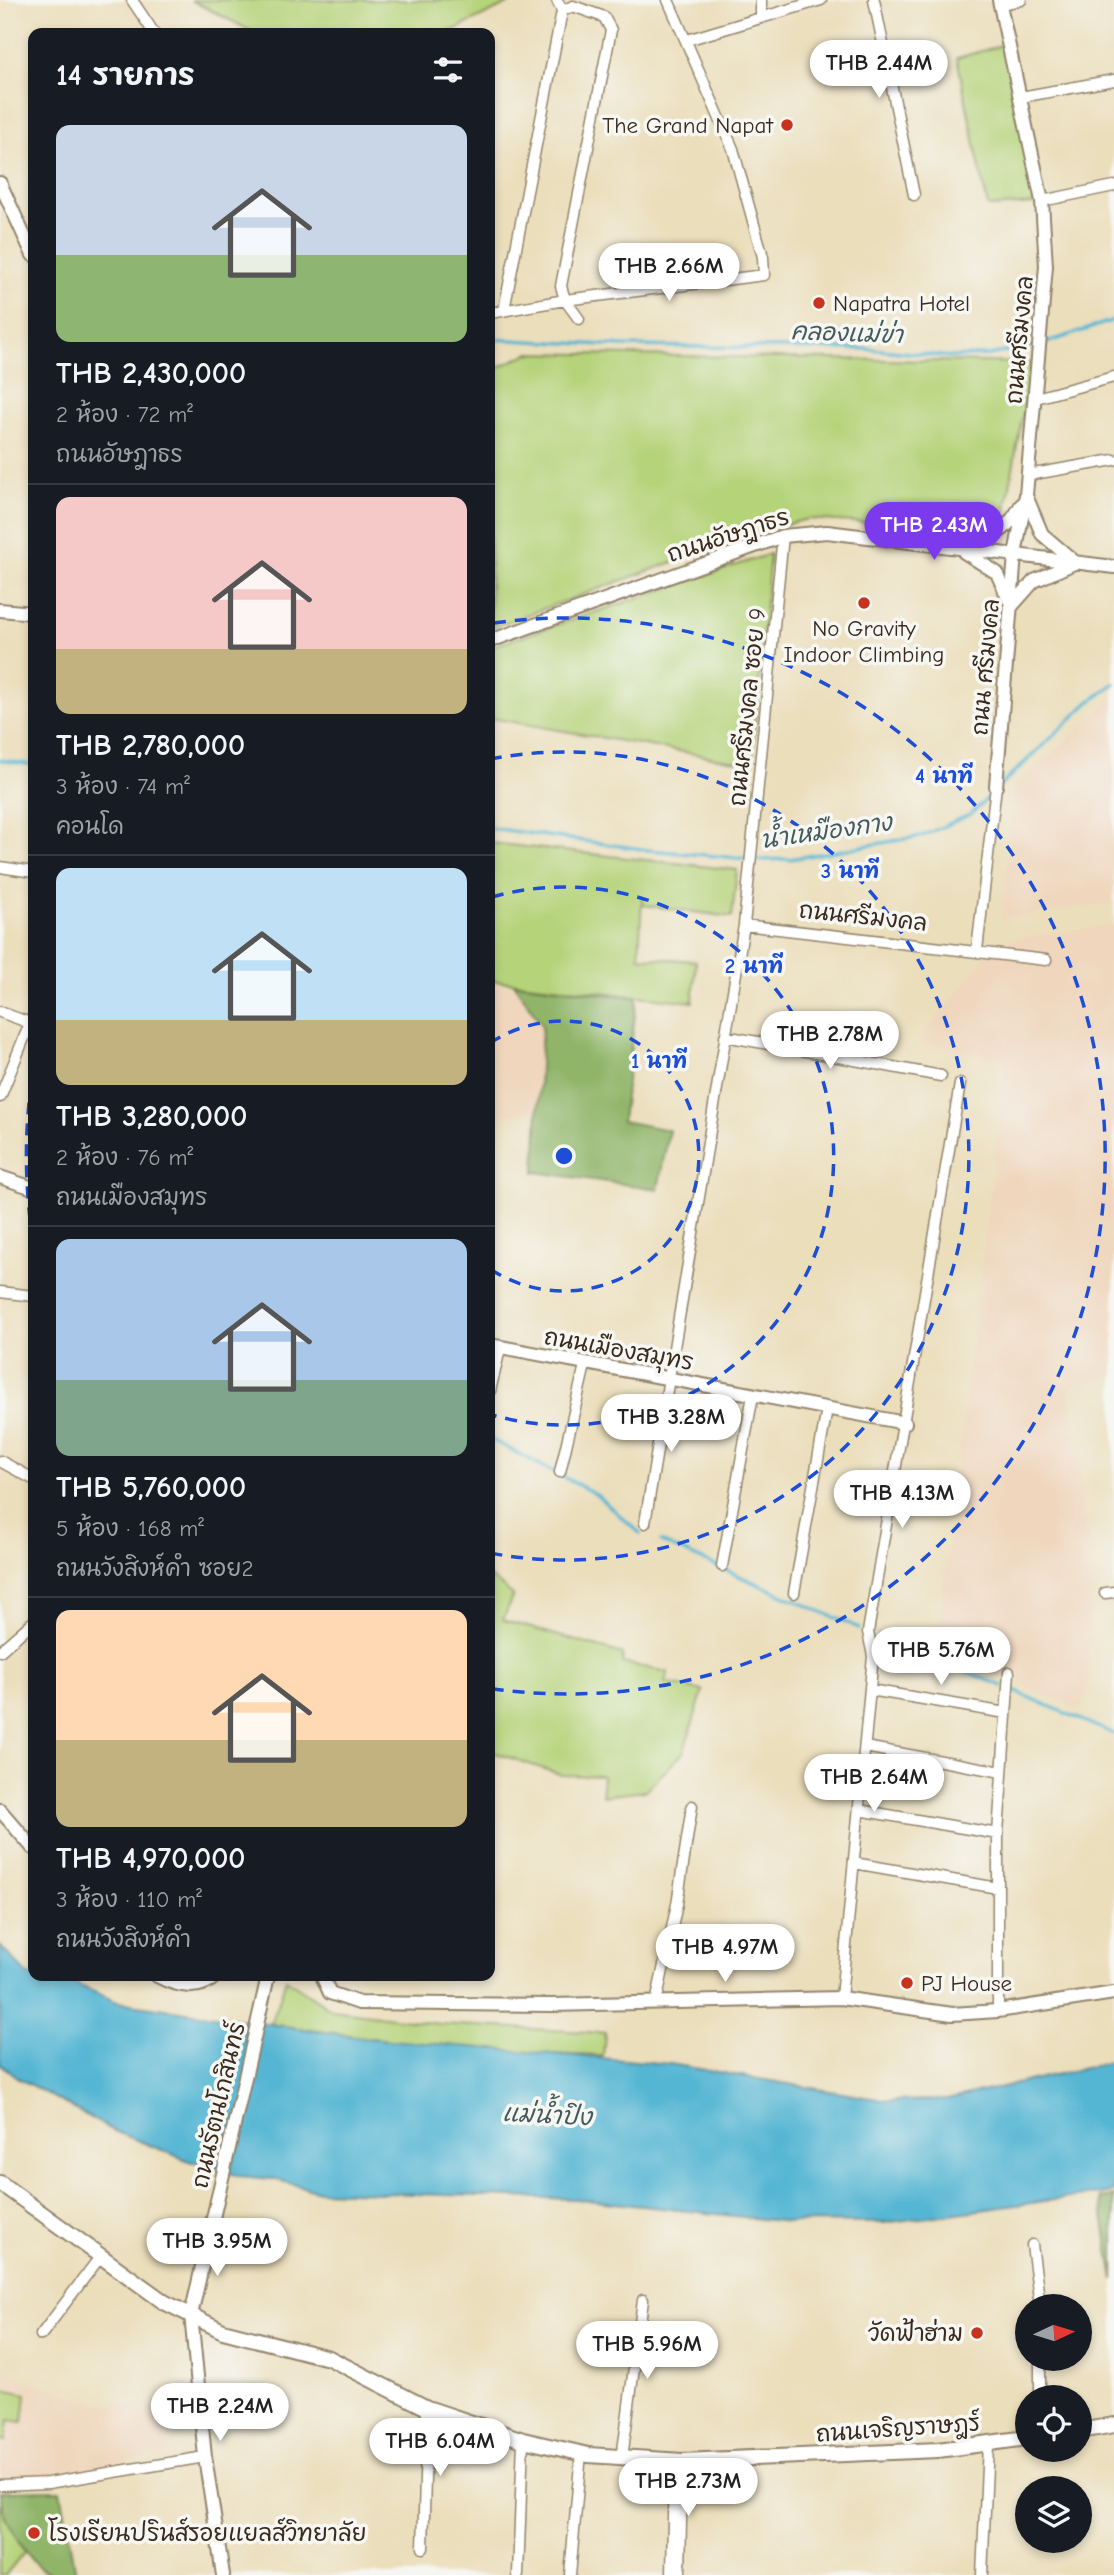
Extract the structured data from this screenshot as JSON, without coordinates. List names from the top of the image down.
{
  "streets": {
    "main road": ["ถนนเจริญราษฎร์"],
    "street": [
      "ถนนศรีมงคล",
      "ถนนอัษฎาธร",
      "ถนน ศรีมงคล",
      "ถนนศรีมงคล ซอย 9",
      "ถนนเมืองสมุทร",
      "ถนนรัตนโกสินทร์"
    ]
  },
  "crossings": [
    ["ถนนศรีมงคล", "ถนนอัษฎาธร"],
    ["ถนนศรีมงคล", "ถนน ศรีมงคล"],
    ["ถนนศรีมงคล", "ถนนศรีมงคล ซอย 9"],
    ["ถนนอัษฎาธร", "ถนน ศรีมงคล"],
    ["ถนนอัษฎาธร", "ถนนศรีมงคล ซอย 9"],
    ["ถนนศรีมงคล ซอย 9", "ถนนเมืองสมุทร"],
    ["ถนนรัตนโกสินทร์", "ถนนเจริญราษฎร์"]
  ],
  "water": ["คลองแม่ข่า", "น้ำเหมืองกาง", "แม่น้ำปิง"],
  "places": [
    "The Grand Napat",
    "Napatra Hotel",
    "No Gravity Indoor Climbing",
    "PJ House",
    "วัดฟ้าฮ่าม",
    "โรงเรียนปรินส์รอยแยลส์วิทยาลัย"
  ],
  "north": "right",
  "page": {
    "heading": "14 รายการ",
    "price": [
      "THB 2.44M",
      "THB 2.66M",
      "THB 2.43M",
      "THB 2.78M",
      "THB 3.28M",
      "THB 4.13M",
      "THB 5.76M",
      "THB 2.64M",
      "THB 4.97M",
      "THB 3.95M",
      "THB 5.96M",
      "THB 2.24M",
      "THB 6.04M",
      "THB 2.73M"
    ],
    "list": [
      {
        "name": "THB 2,430,000",
        "note": "2 ห้อง · 72 m² · ถนนอัษฎาธร"
      },
      {
        "name": "THB 2,780,000",
        "note": "3 ห้อง · 74 m² · คอนโด"
      },
      {
        "name": "THB 3,280,000",
        "note": "2 ห้อง · 76 m² · ถนนเมืองสมุทร"
      },
      {
        "name": "THB 5,760,000",
        "note": "5 ห้อง · 168 m² · ถนนวังสิงห์คำ ซอย2"
      },
      {
        "name": "THB 4,970,000",
        "note": "3 ห้อง · 110 m² · ถนนวังสิงห์คำ"
      }
    ]
  },
  "rings": [
    "4 นาที",
    "3 นาที",
    "2 นาที",
    "1 นาที"
  ]
}
